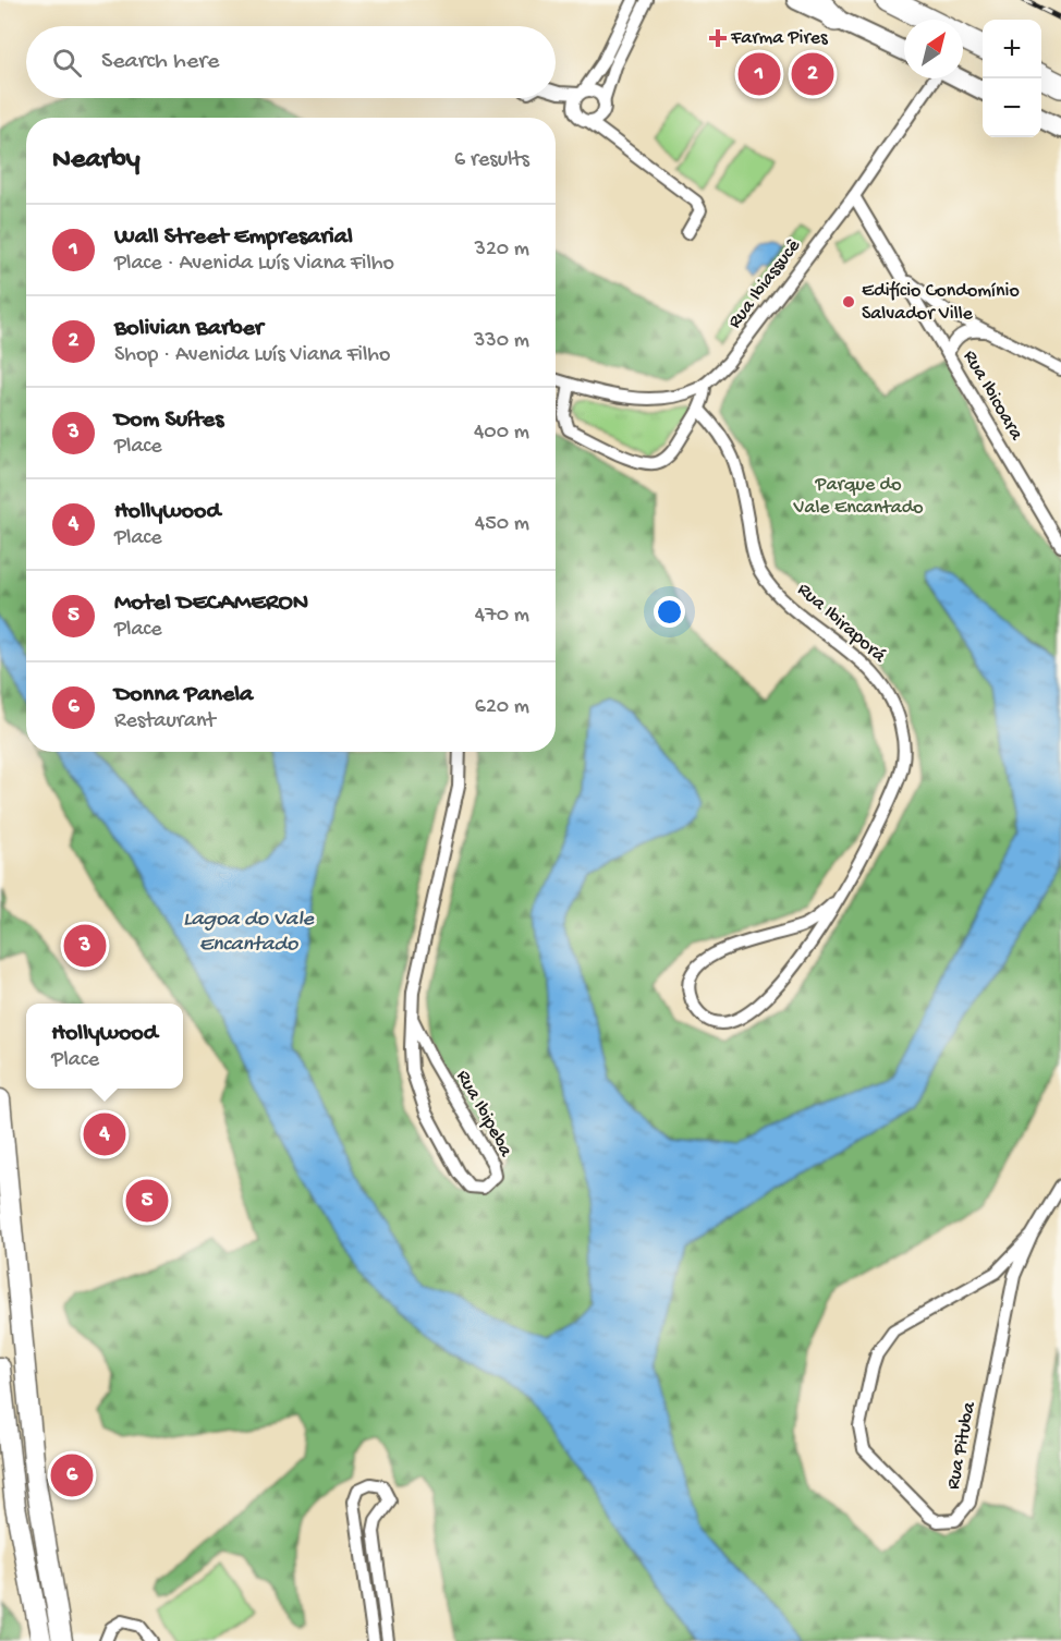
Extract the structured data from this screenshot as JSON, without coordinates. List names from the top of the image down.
{
  "streets": {
    "street": [
      "Rua Ibiassucê",
      "Rua Ibicoara",
      "Rua Ibiraporá",
      "Rua Ibipeba",
      "Rua Pituba"
    ]
  },
  "crossings": [
    ["Rua Ibiassucê", "Rua Ibicoara"]
  ],
  "water": ["Lagoa do Vale Encantado"],
  "parks": ["Parque do Vale Encantado"],
  "places": {
    "health": ["Farma Pires"],
    "other": ["Edifício Condomínio Salvador Ville"]
  },
  "north": "top right",
  "page": {
    "map_buttons": ["+", "−"],
    "search": "Search here",
    "pins": [
      "1",
      "2",
      "3",
      "4",
      "5",
      "6"
    ],
    "heading": ["Nearby", "6 results"],
    "list": [
      {
        "mark": "1",
        "name": "Wall Street Empresarial",
        "note": "Place · Avenida Luís Viana Filho",
        "value": "320 m"
      },
      {
        "mark": "2",
        "name": "Bolivian Barber",
        "note": "Shop · Avenida Luís Viana Filho",
        "value": "330 m"
      },
      {
        "mark": "3",
        "name": "Dom Suítes",
        "note": "Place",
        "value": "400 m"
      },
      {
        "mark": "4",
        "name": "Hollywood",
        "note": "Place",
        "value": "450 m"
      },
      {
        "mark": "5",
        "name": "Motel DECAMERON",
        "note": "Place",
        "value": "470 m"
      },
      {
        "mark": "6",
        "name": "Donna Panela",
        "note": "Restaurant",
        "value": "620 m"
      }
    ],
    "popup": ["Hollywood", "Place"]
  }
}
